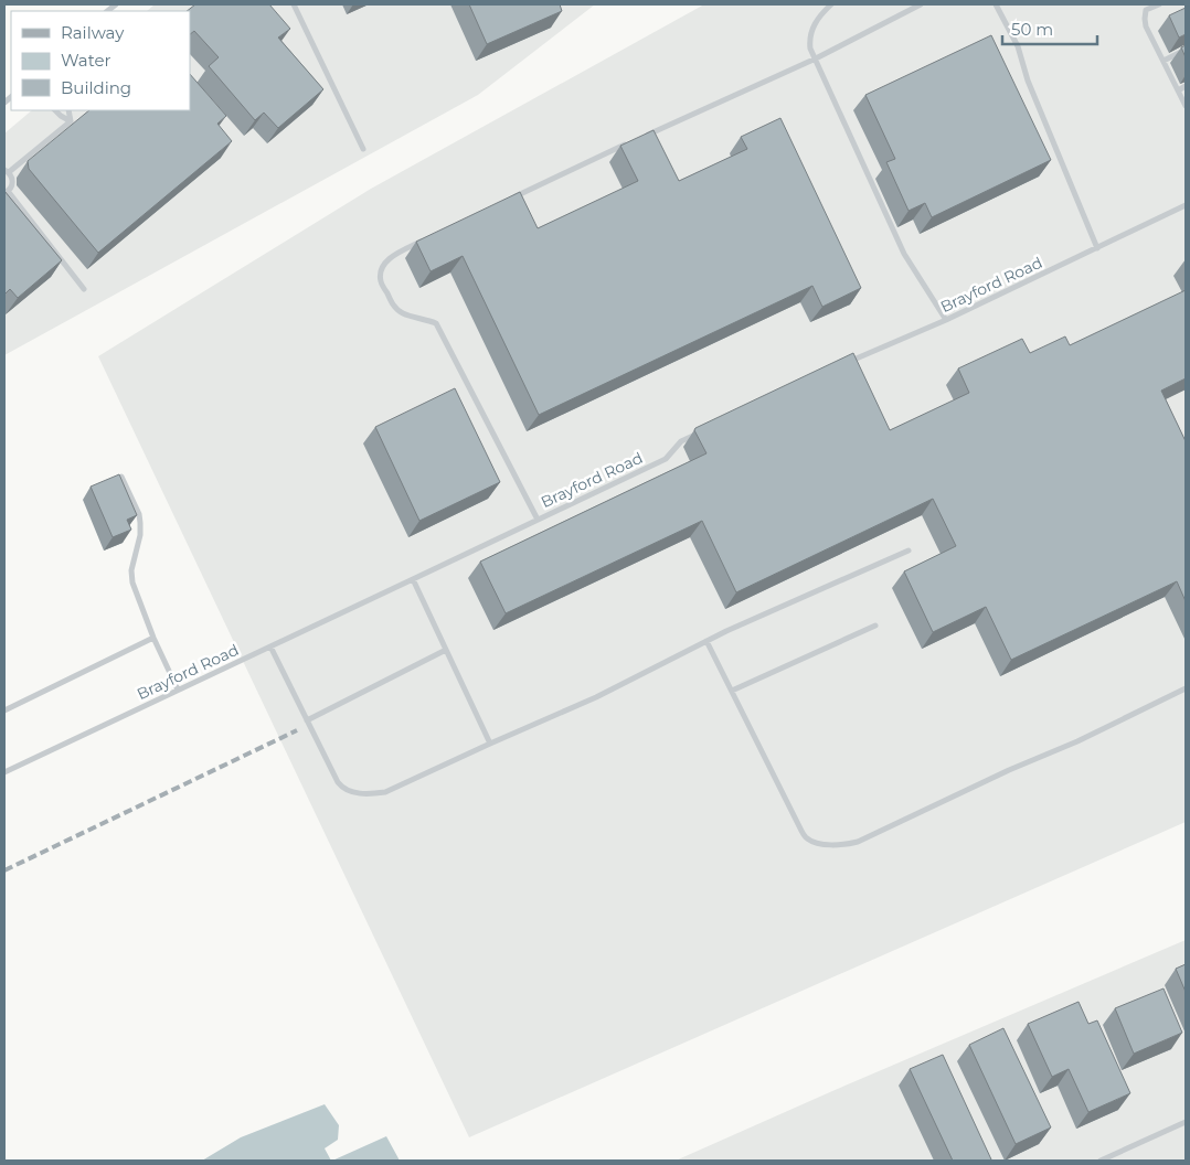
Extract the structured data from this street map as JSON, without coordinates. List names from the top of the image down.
{
  "streets": {
    "lane": ["Brayford Road"]
  },
  "legend": ["Railway", "Water", "Building"],
  "scale_bar": "50 m"
}
